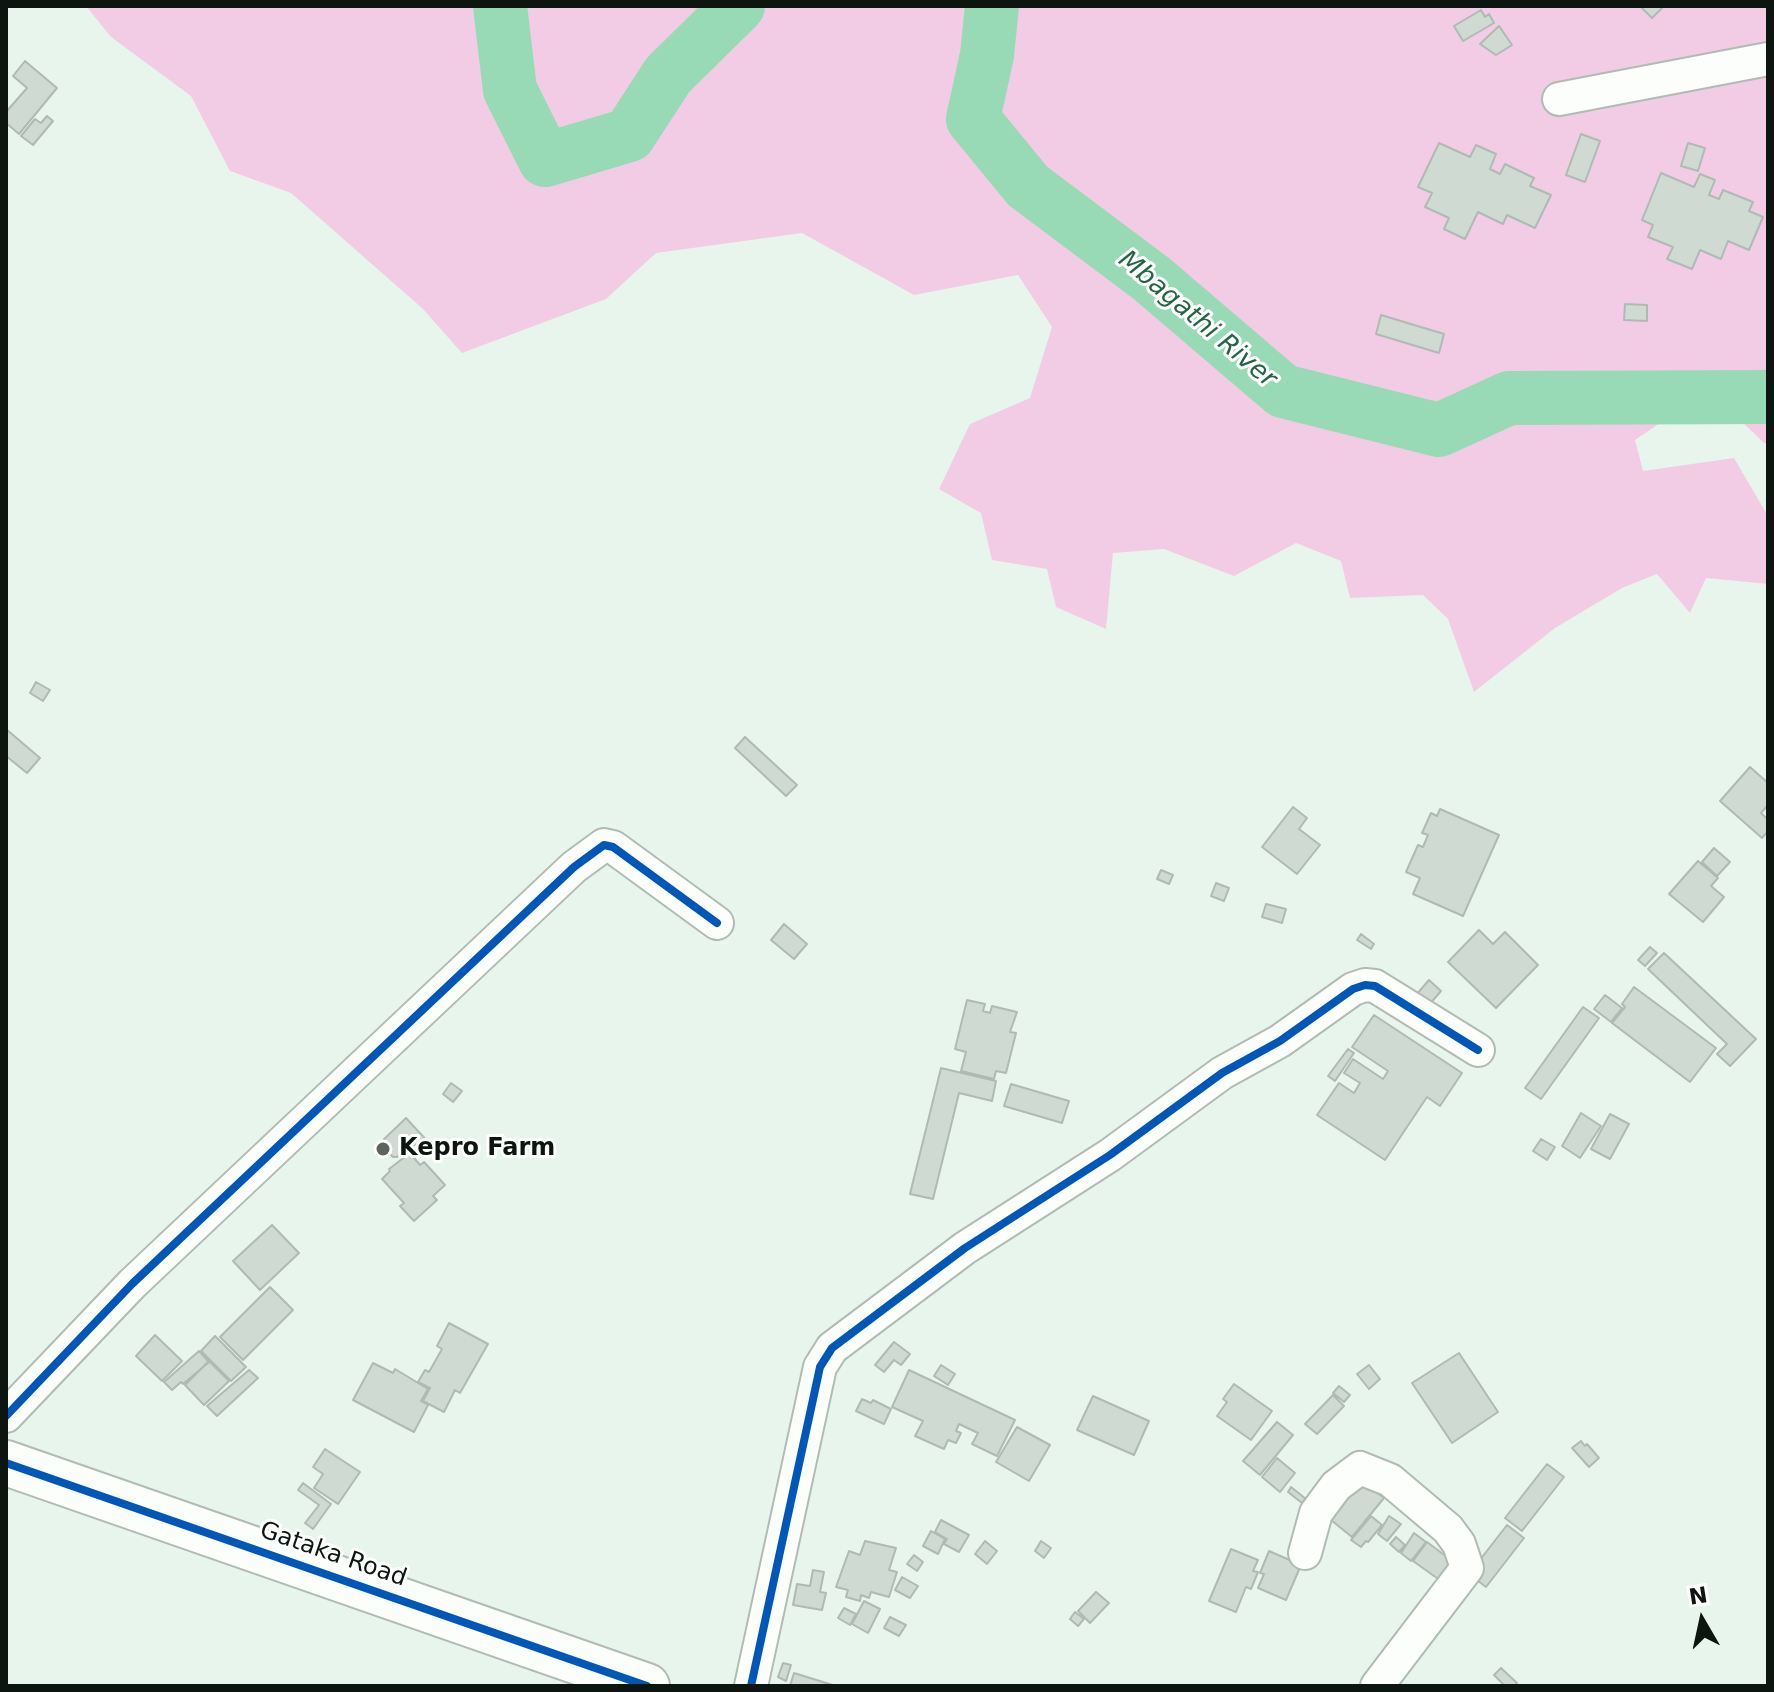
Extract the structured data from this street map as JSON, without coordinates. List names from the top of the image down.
{
  "streets": {
    "street": ["Gataka Road"]
  },
  "water": ["Mbagathi River"],
  "places": ["Kepro Farm"],
  "north": "top"
}
